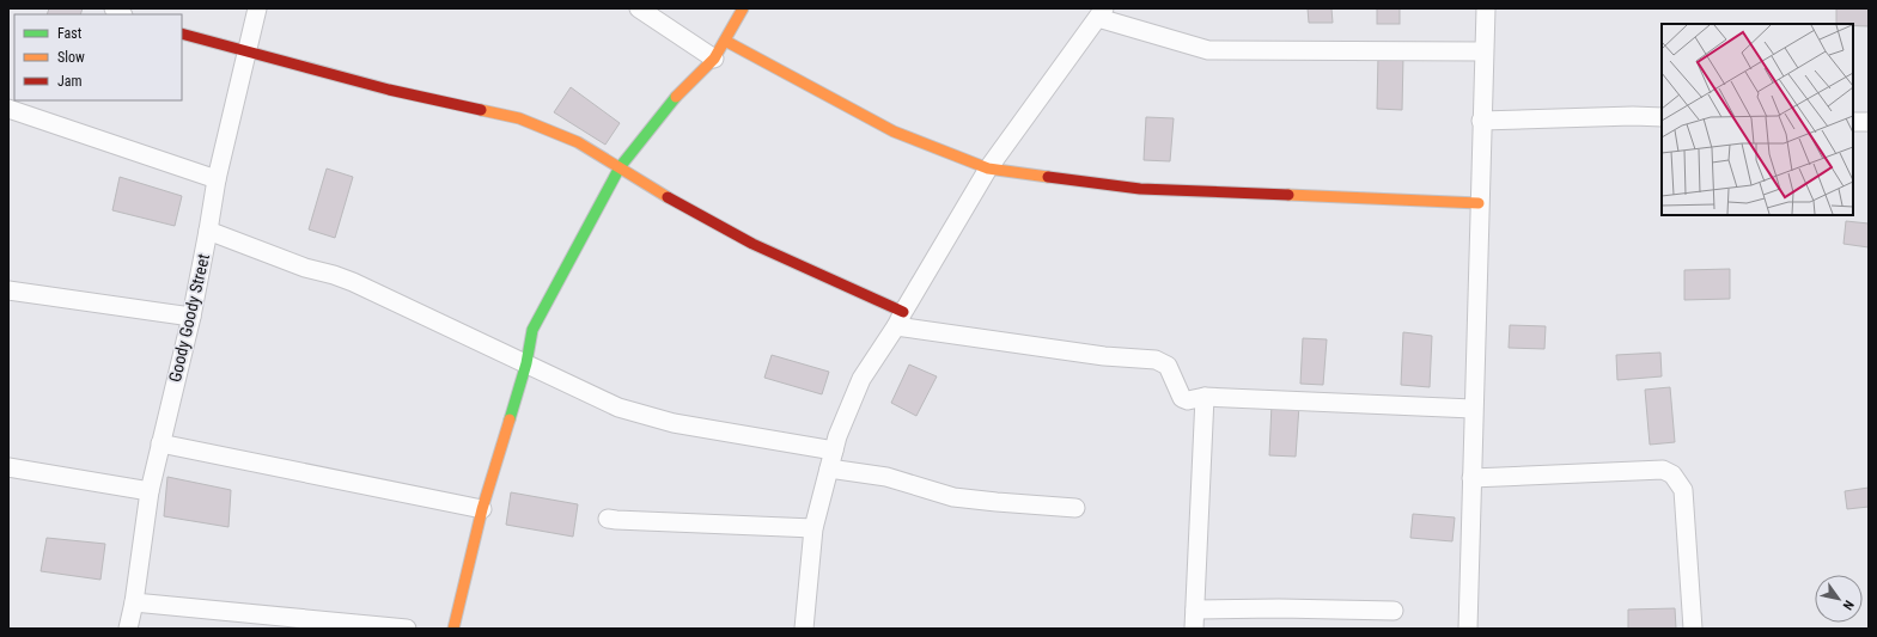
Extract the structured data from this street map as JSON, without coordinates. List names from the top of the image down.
{
  "streets": {
    "street": ["Goody Goody Street"]
  },
  "legend": ["Fast", "Slow", "Jam"],
  "north": "bottom right"
}
